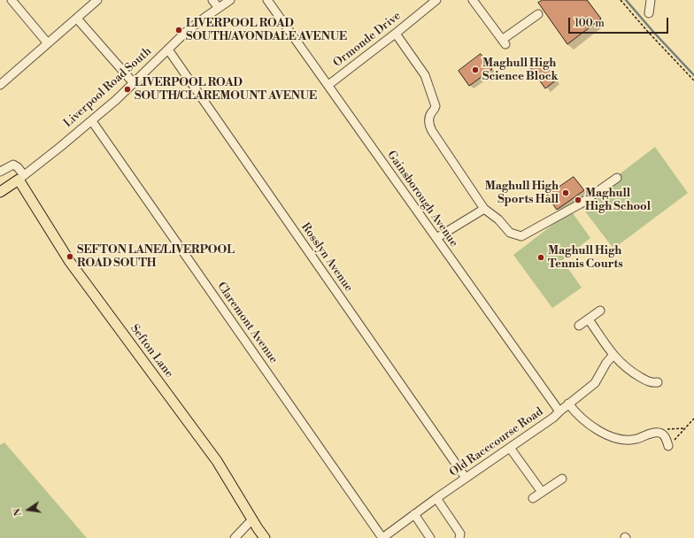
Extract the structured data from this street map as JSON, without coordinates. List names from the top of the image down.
{
  "streets": {
    "main road": ["Liverpool Road South", "Sefton Lane"],
    "street": [
      "Ormonde Drive",
      "Gainsborough Avenue",
      "Rosslyn Avenue",
      "Claremont Avenue",
      "Old Racecourse Road"
    ]
  },
  "crossings": [
    ["Ormonde Drive", "Gainsborough Avenue"],
    ["Liverpool Road South", "Rosslyn Avenue"],
    ["Liverpool Road South", "Claremont Avenue"],
    ["Liverpool Road South", "Sefton Lane"],
    ["Gainsborough Avenue", "Old Racecourse Road"],
    ["Rosslyn Avenue", "Old Racecourse Road"],
    ["Claremont Avenue", "Old Racecourse Road"]
  ],
  "places": [
    "LIVERPOOL ROAD SOUTH/AVONDALE AVENUE",
    "Maghull High Science Block",
    "LIVERPOOL ROAD SOUTH/CLAREMOUNT AVENUE",
    "Maghull High Sports Hall",
    "Maghull High School",
    "SEFTON LANE/LIVERPOOL ROAD SOUTH",
    "Maghull High Tennis Courts"
  ],
  "scale_bar": "100 m",
  "north": "left"
}
